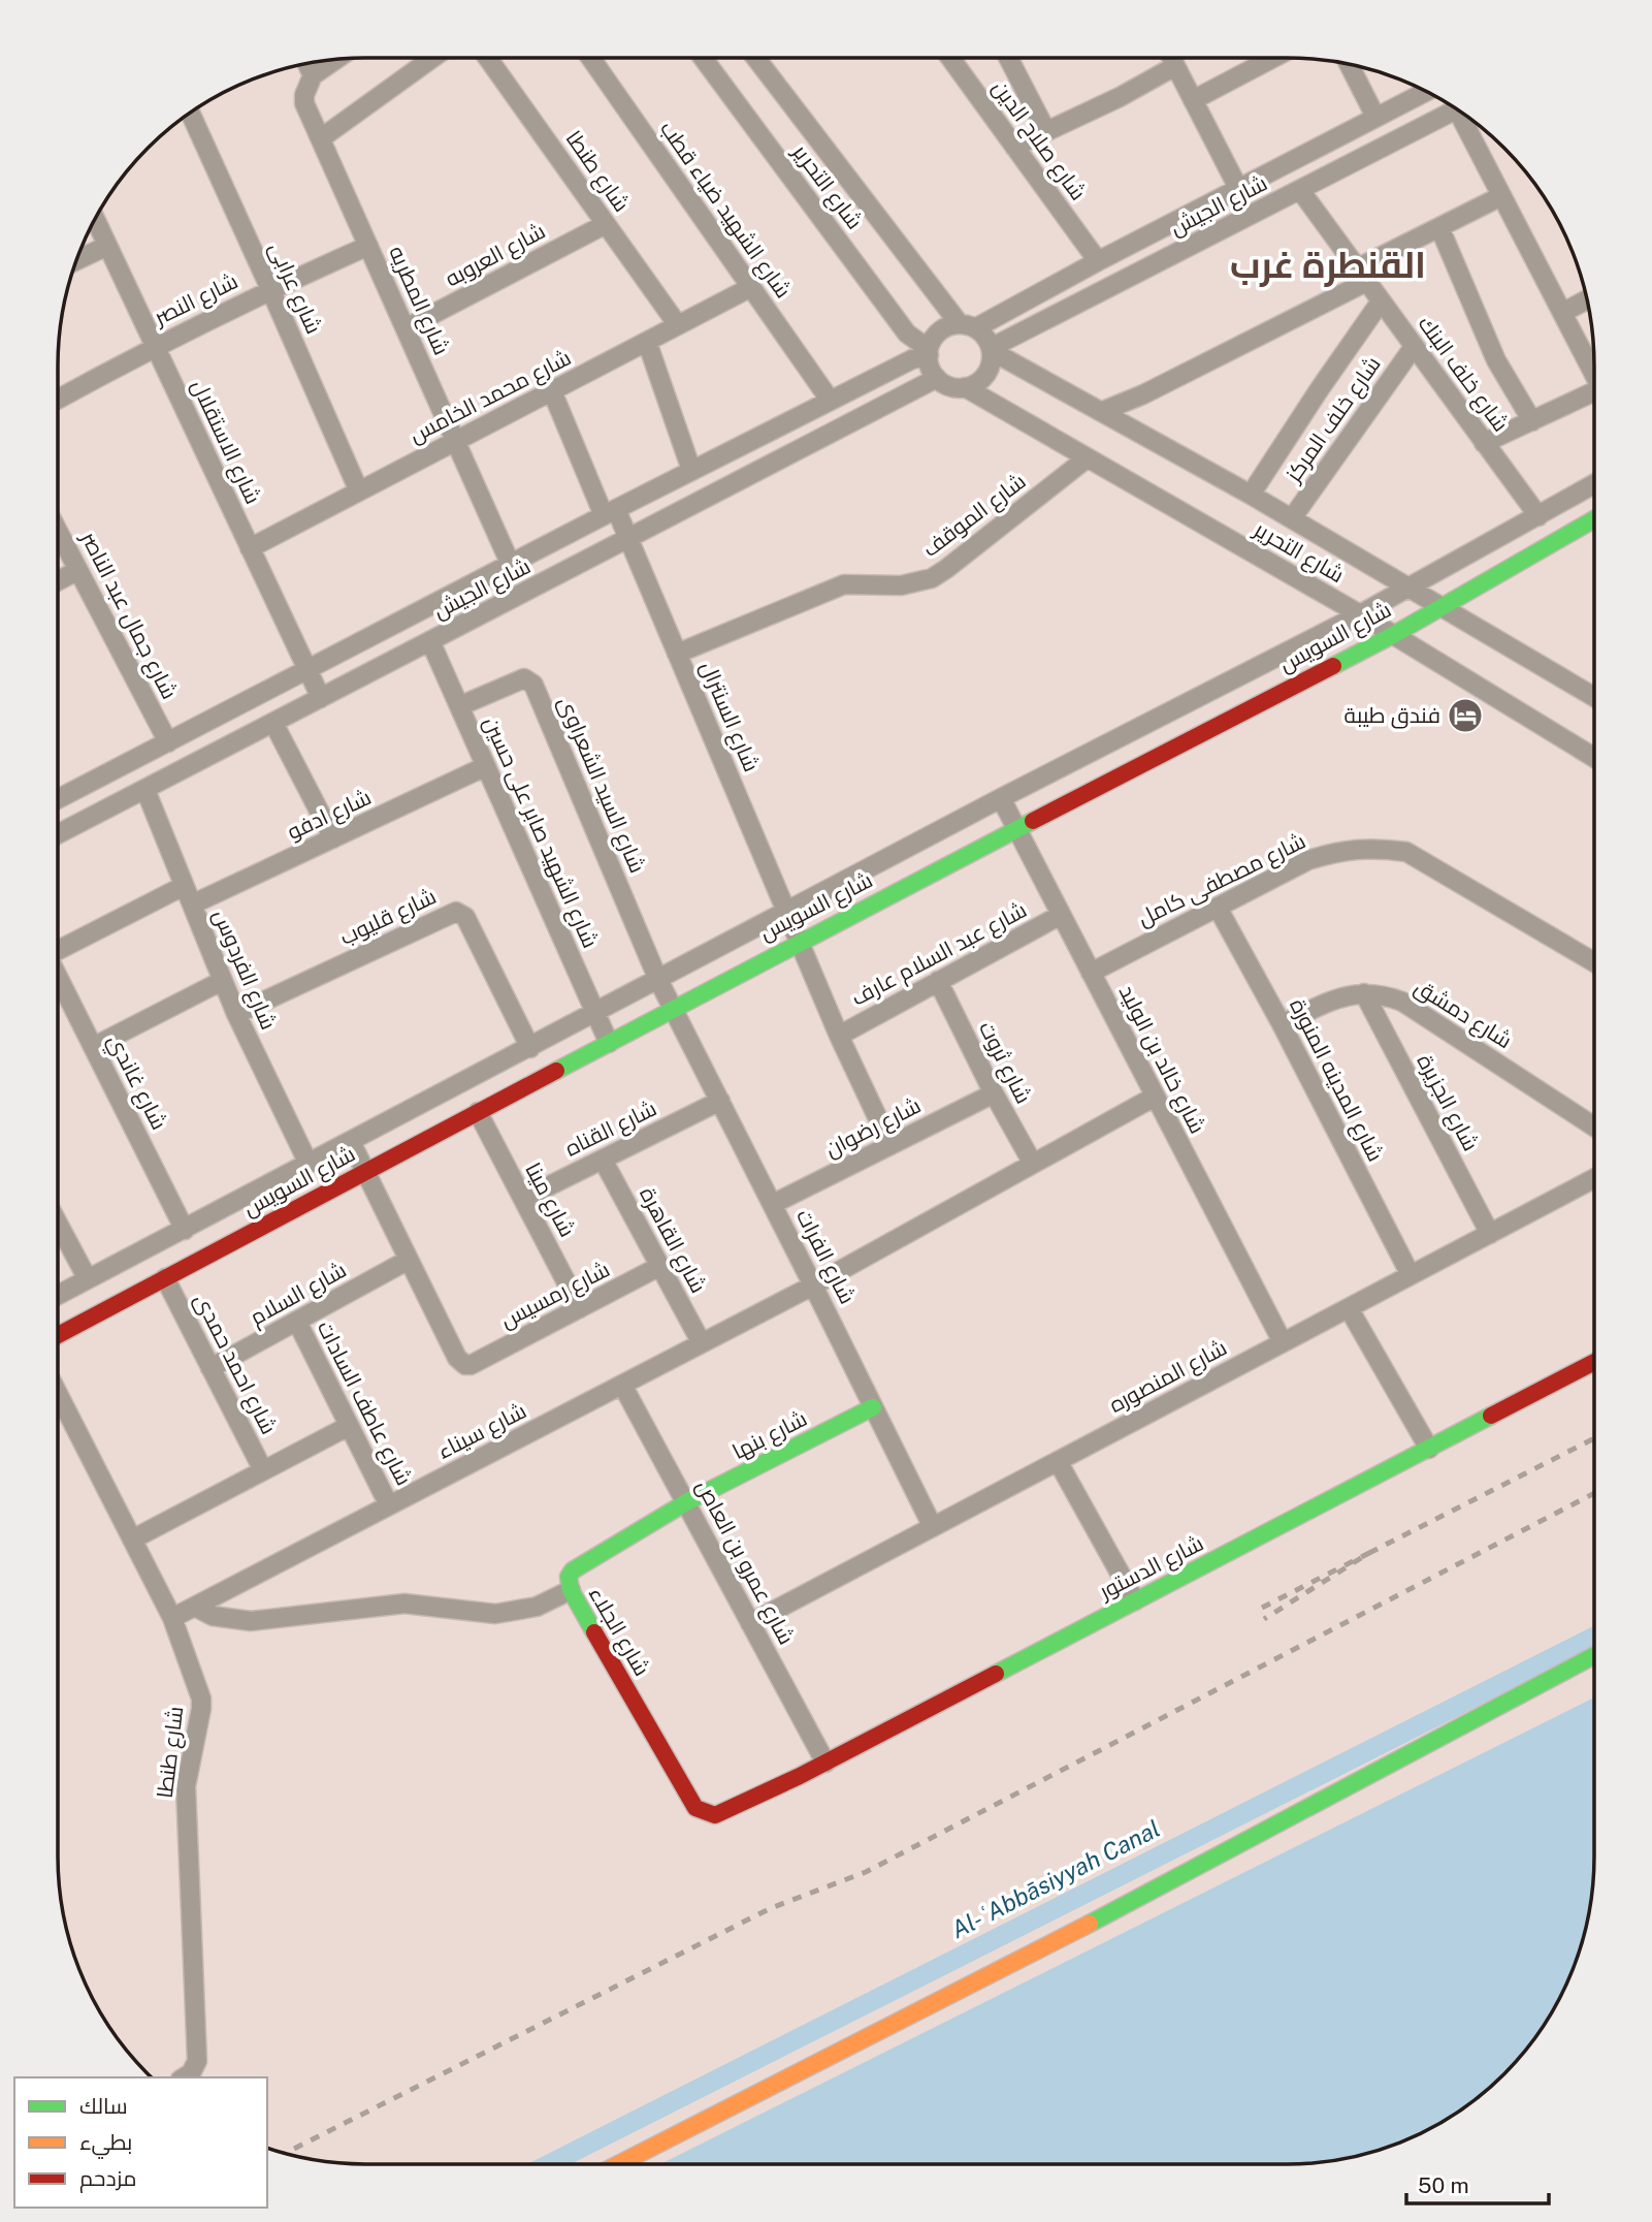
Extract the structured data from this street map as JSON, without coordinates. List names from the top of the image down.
{
  "streets": {
    "street": [
      "شارع صلاح الدين",
      "شارع طنطا",
      "شارع التحرير",
      "شارع الجيش",
      "شارع الشهيد ضياء قطب",
      "شارع العروبه",
      "شارع عرابى",
      "شارع النصر",
      "شارع المطريه",
      "شارع خلف البنك",
      "شارع محمد الخامس",
      "شارع خلف المركز",
      "شارع الاستقلال",
      "شارع الموقف",
      "شارع جمال عبد الناصر",
      "شارع السويس",
      "شارع السنترال",
      "شارع السيد الشعراوى",
      "شارع ادفو",
      "شارع الشهيد صابر على حسين",
      "شارع مصطفى كامل",
      "شارع قليوب",
      "شارع عبد السلام عارف",
      "شارع الفردوس",
      "شارع دمشق",
      "شارع خالد بن الوليد",
      "شارع ثروت",
      "شارع المدينه المنورة",
      "شارع غاندي",
      "شارع الجزيرة",
      "شارع رضوان",
      "شارع القناه",
      "شارع مينا",
      "شارع القاهرة",
      "شارع الفرات",
      "شارع السلام",
      "شارع رمسيس",
      "شارع احمد حمدى",
      "شارع المنصوره",
      "شارع عاطف السادات",
      "شارع سيناء",
      "شارع بنها",
      "شارع عمرو بن العاص",
      "شارع الدستور",
      "شارع الجلاء"
    ]
  },
  "crossings": [
    ["شارع صلاح الدين", "شارع الجيش"],
    ["شارع طنطا", "شارع العروبه"],
    ["شارع طنطا", "شارع محمد الخامس"],
    ["شارع طنطا", "شارع سيناء"],
    ["شارع التحرير", "شارع الجيش"],
    ["شارع التحرير", "شارع خلف المركز"],
    ["شارع التحرير", "شارع الموقف"],
    ["شارع التحرير", "شارع السويس"],
    ["شارع الجيش", "شارع الشهيد ضياء قطب"],
    ["شارع الجيش", "شارع المطريه"],
    ["شارع الجيش", "شارع خلف البنك"],
    ["شارع الجيش", "شارع الاستقلال"],
    ["شارع الجيش", "شارع جمال عبد الناصر"],
    ["شارع الجيش", "شارع السنترال"],
    ["شارع الجيش", "شارع الشهيد صابر على حسين"],
    ["شارع الجيش", "شارع الفردوس"],
    ["شارع الشهيد ضياء قطب", "شارع محمد الخامس"],
    ["شارع العروبه", "شارع المطريه"],
    ["شارع عرابى", "شارع النصر"],
    ["شارع عرابى", "شارع محمد الخامس"],
    ["شارع النصر", "شارع المطريه"],
    ["شارع النصر", "شارع الاستقلال"],
    ["شارع المطريه", "شارع محمد الخامس"],
    ["شارع خلف البنك", "شارع خلف المركز"],
    ["شارع خلف البنك", "شارع السويس"],
    ["شارع محمد الخامس", "شارع الاستقلال"],
    ["شارع محمد الخامس", "شارع السنترال"],
    ["شارع الموقف", "شارع السنترال"],
    ["شارع السويس", "شارع السنترال"],
    ["شارع السويس", "شارع السيد الشعراوى"],
    ["شارع السويس", "شارع الشهيد صابر على حسين"],
    ["شارع السويس", "شارع قليوب"],
    ["شارع السويس", "شارع الفردوس"],
    ["شارع السويس", "شارع خالد بن الوليد"],
    ["شارع السويس", "شارع غاندي"],
    ["شارع السويس", "شارع مينا"],
    ["شارع السويس", "شارع الفرات"],
    ["شارع السويس", "شارع احمد حمدى"],
    ["شارع السنترال", "شارع عبد السلام عارف"],
    ["شارع السنترال", "شارع رضوان"],
    ["شارع السيد الشعراوى", "شارع الشهيد صابر على حسين"],
    ["شارع السيد الشعراوى", "شارع الفرات"],
    ["شارع ادفو", "شارع الشهيد صابر على حسين"],
    ["شارع ادفو", "شارع الفردوس"],
    ["شارع مصطفى كامل", "شارع خالد بن الوليد"],
    ["شارع مصطفى كامل", "شارع المدينه المنورة"],
    ["شارع قليوب", "شارع الفردوس"],
    ["شارع عبد السلام عارف", "شارع خالد بن الوليد"],
    ["شارع عبد السلام عارف", "شارع ثروت"],
    ["شارع دمشق", "شارع المدينه المنورة"],
    ["شارع دمشق", "شارع الجزيرة"],
    ["شارع خالد بن الوليد", "شارع المنصوره"],
    ["شارع خالد بن الوليد", "شارع سيناء"],
    ["شارع ثروت", "شارع رضوان"],
    ["شارع ثروت", "شارع سيناء"],
    ["شارع المدينه المنورة", "شارع المنصوره"],
    ["شارع الجزيرة", "شارع المنصوره"],
    ["شارع رضوان", "شارع الفرات"],
    ["شارع القناه", "شارع مينا"],
    ["شارع القناه", "شارع القاهرة"],
    ["شارع القناه", "شارع الفرات"],
    ["شارع مينا", "شارع رمسيس"],
    ["شارع القاهرة", "شارع رمسيس"],
    ["شارع القاهرة", "شارع سيناء"],
    ["شارع الفرات", "شارع المنصوره"],
    ["شارع الفرات", "شارع سيناء"],
    ["شارع الفرات", "شارع بنها"],
    ["شارع السلام", "شارع رمسيس"],
    ["شارع السلام", "شارع احمد حمدى"],
    ["شارع السلام", "شارع عاطف السادات"],
    ["شارع المنصوره", "شارع عمرو بن العاص"],
    ["شارع عاطف السادات", "شارع سيناء"],
    ["شارع سيناء", "شارع عمرو بن العاص"],
    ["شارع بنها", "شارع عمرو بن العاص"],
    ["شارع بنها", "شارع الجلاء"],
    ["شارع عمرو بن العاص", "شارع الدستور"],
    ["شارع عمرو بن العاص", "شارع الجلاء"],
    ["شارع الدستور", "شارع الجلاء"]
  ],
  "districts": ["القنطرة غرب"],
  "water": ["Al-ʿAbbāsiyyah Canal"],
  "places": {
    "hotel": ["فندق طيبة"]
  },
  "legend": ["سالك", "بطيء", "مزدحم"],
  "scale_bar": "50 m"
}
